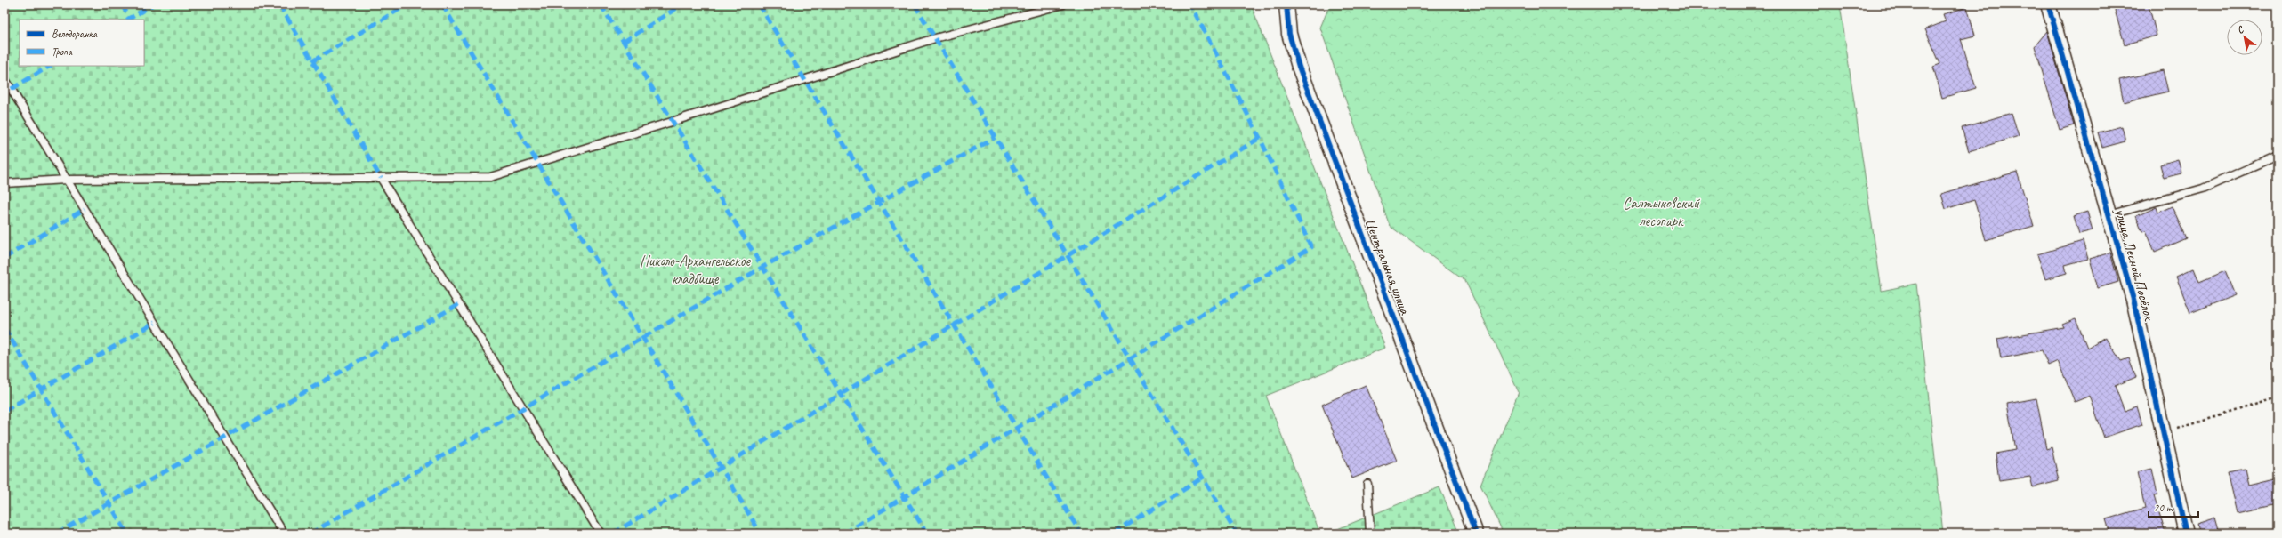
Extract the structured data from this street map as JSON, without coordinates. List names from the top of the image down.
{
  "streets": {
    "street": ["улица Лесной Посёлок", "Центральная улица"]
  },
  "parks": ["Салтыковский лесопарк", "Николо-Архангельское кладбище"],
  "legend": ["Велодорожка", "Тропа"],
  "scale_bar": "20 m",
  "north": "top left"
}
